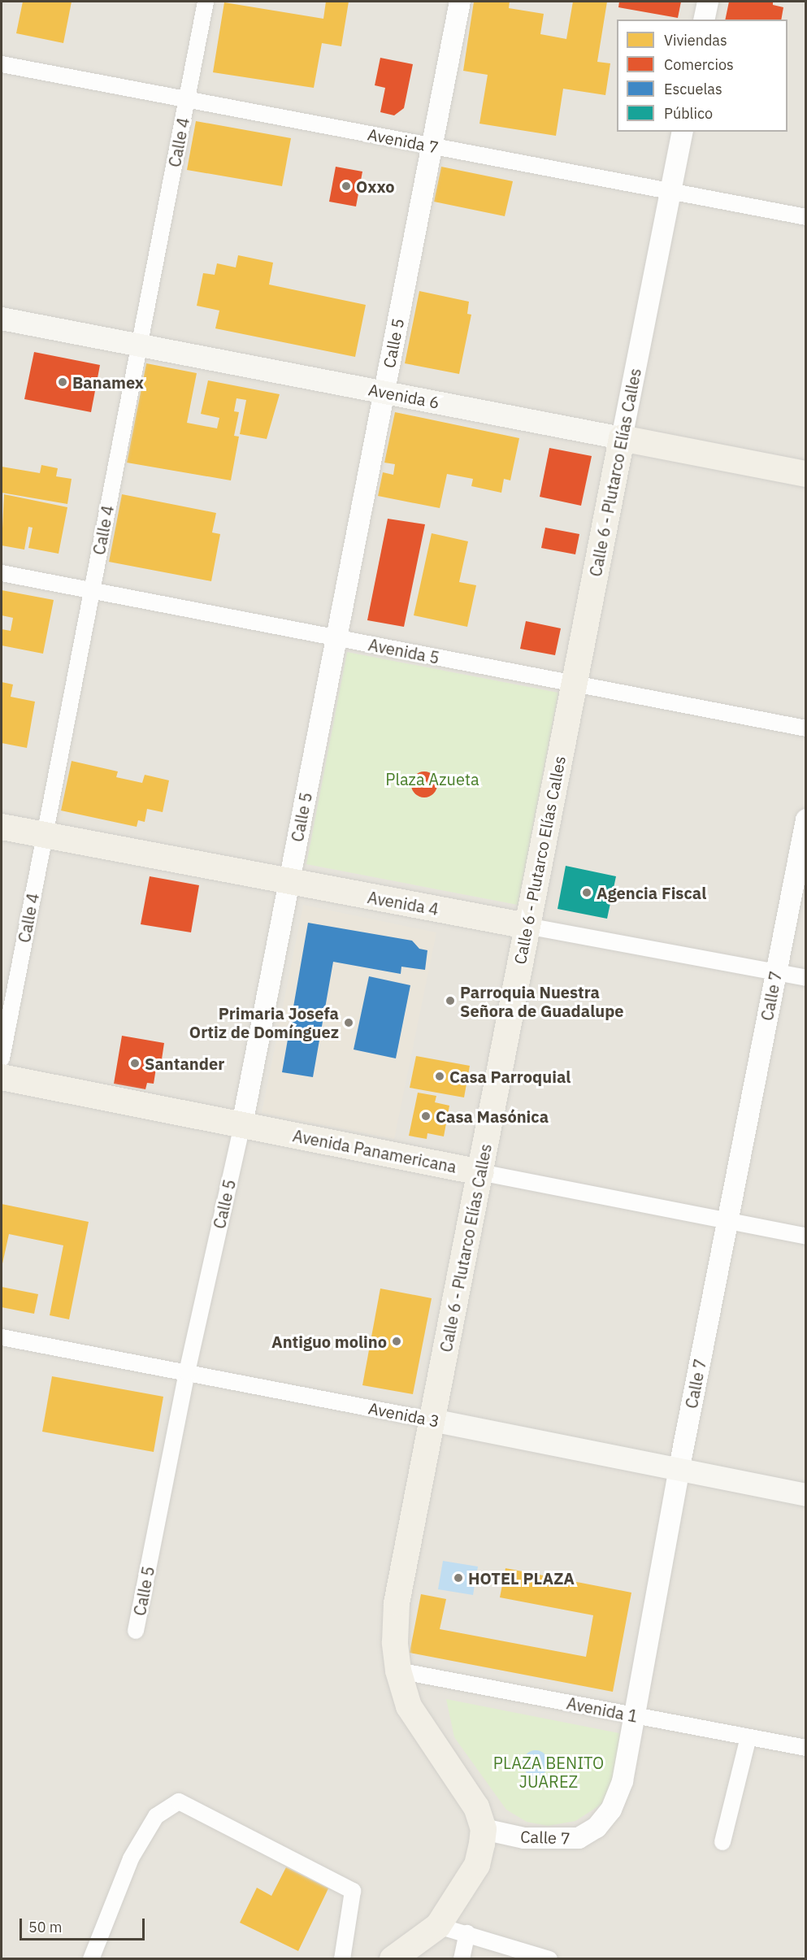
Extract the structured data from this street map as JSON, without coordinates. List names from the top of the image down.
{
  "streets": {
    "main road": [
      "Avenida 6",
      "Calle 6 - Plutarco Elías Calles",
      "Avenida 4",
      "Avenida Panamericana",
      "Avenida 3"
    ],
    "street": [
      "Avenida 7",
      "Calle 4",
      "Calle 5",
      "Avenida 5",
      "Calle 7",
      "Avenida 1"
    ]
  },
  "crossings": [
    ["Avenida 7", "Calle 4"],
    ["Avenida 7", "Calle 5"],
    ["Avenida 7", "Calle 6 - Plutarco Elías Calles"],
    ["Calle 4", "Avenida 6"],
    ["Calle 4", "Avenida 5"],
    ["Calle 4", "Avenida 4"],
    ["Calle 5", "Avenida 6"],
    ["Calle 5", "Avenida 5"],
    ["Calle 5", "Avenida 4"],
    ["Calle 5", "Avenida Panamericana"],
    ["Calle 5", "Avenida 3"],
    ["Avenida 6", "Calle 6 - Plutarco Elías Calles"],
    ["Calle 6 - Plutarco Elías Calles", "Avenida 5"],
    ["Calle 6 - Plutarco Elías Calles", "Avenida 4"],
    ["Calle 6 - Plutarco Elías Calles", "Calle 7"],
    ["Calle 6 - Plutarco Elías Calles", "Avenida Panamericana"],
    ["Calle 6 - Plutarco Elías Calles", "Avenida 3"],
    ["Calle 6 - Plutarco Elías Calles", "Avenida 1"],
    ["Avenida 4", "Calle 7"],
    ["Calle 7", "Avenida Panamericana"],
    ["Calle 7", "Avenida 3"],
    ["Calle 7", "Avenida 1"]
  ],
  "parks": ["Plaza Azueta", "PLAZA BENITO JUAREZ"],
  "places": [
    "Oxxo",
    "Banamex",
    "Agencia Fiscal",
    "Parroquia Nuestra Señora de Guadalupe",
    "Primaria Josefa Ortiz de Domínguez",
    "Santander",
    "Casa Parroquial",
    "Casa Masónica",
    "Antiguo molino",
    "HOTEL PLAZA"
  ],
  "legend": [
    "Viviendas",
    "Comercios",
    "Escuelas",
    "Público"
  ],
  "scale_bar": "50 m"
}
